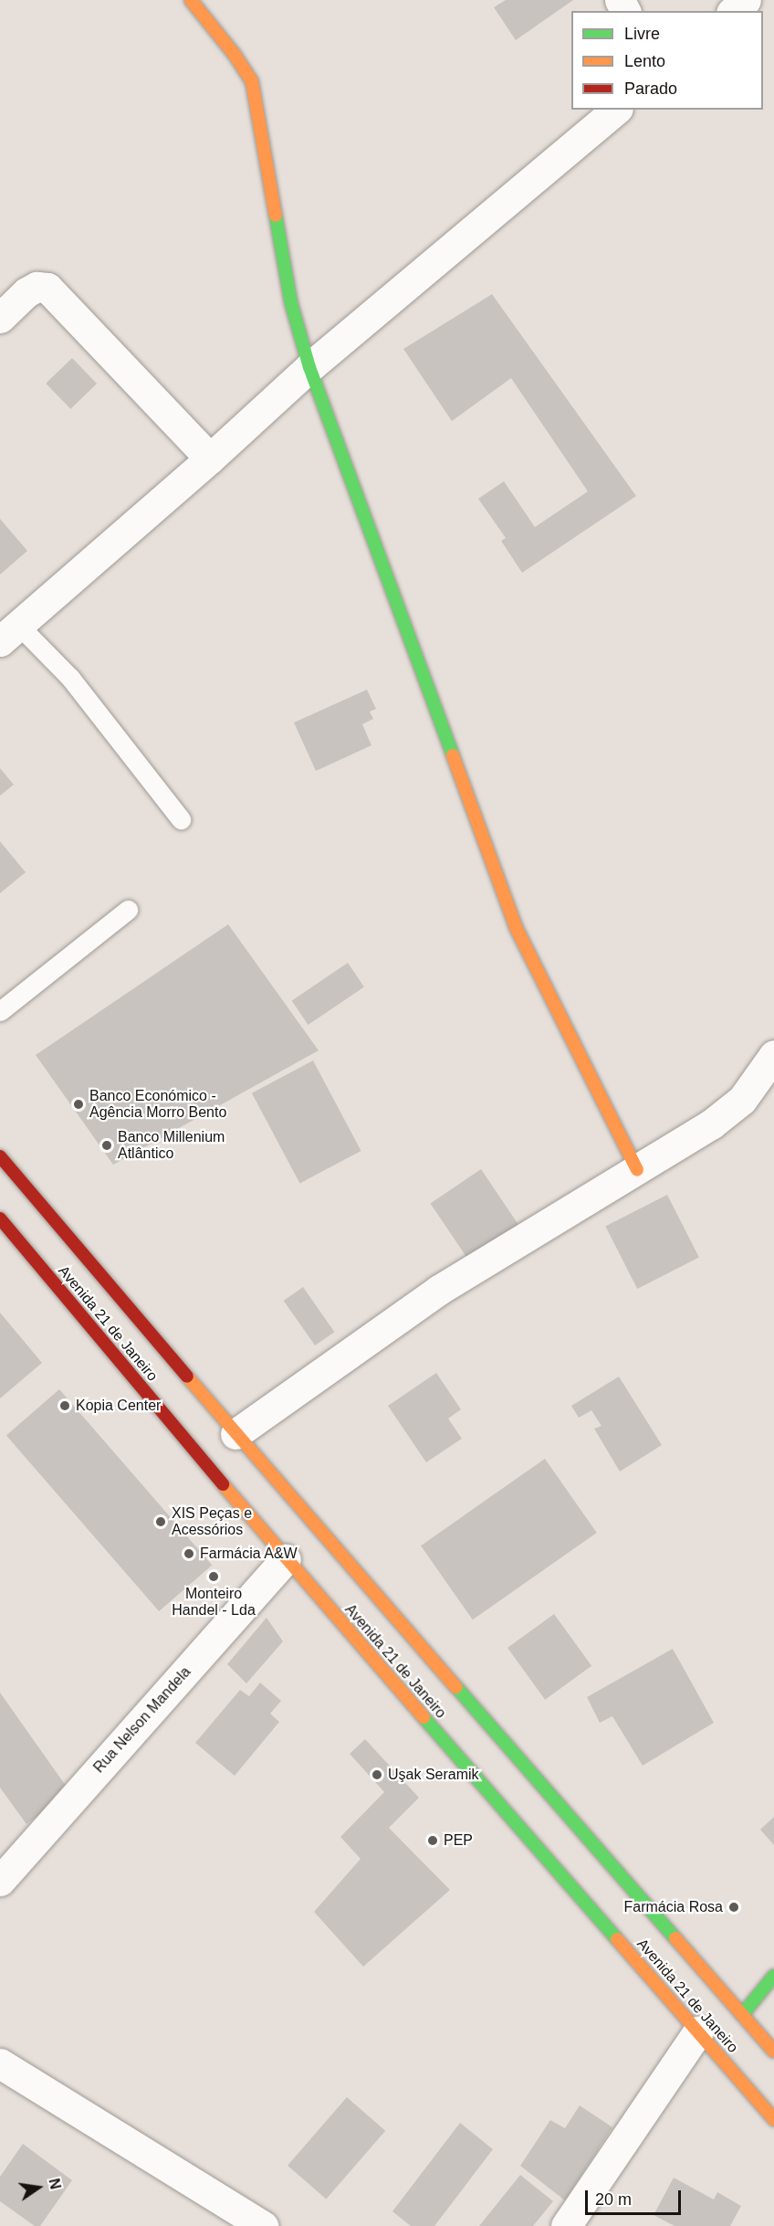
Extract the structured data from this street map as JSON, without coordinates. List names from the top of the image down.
{
  "streets": {
    "main road": ["Avenida 21 de Janeiro"],
    "street": ["Rua Nelson Mandela"]
  },
  "crossings": [
    ["Avenida 21 de Janeiro", "Rua Nelson Mandela"]
  ],
  "places": [
    "Banco Económico - Agência Morro Bento",
    "Banco Millenium Atlântico",
    "Kopia Center",
    "XIS Peças e Acessórios",
    "Farmácia A&W",
    "Monteiro Handel - Lda",
    "Uşak Seramik",
    "PEP",
    "Farmácia Rosa"
  ],
  "legend": ["Livre", "Lento", "Parado"],
  "scale_bar": "20 m",
  "north": "right"
}
